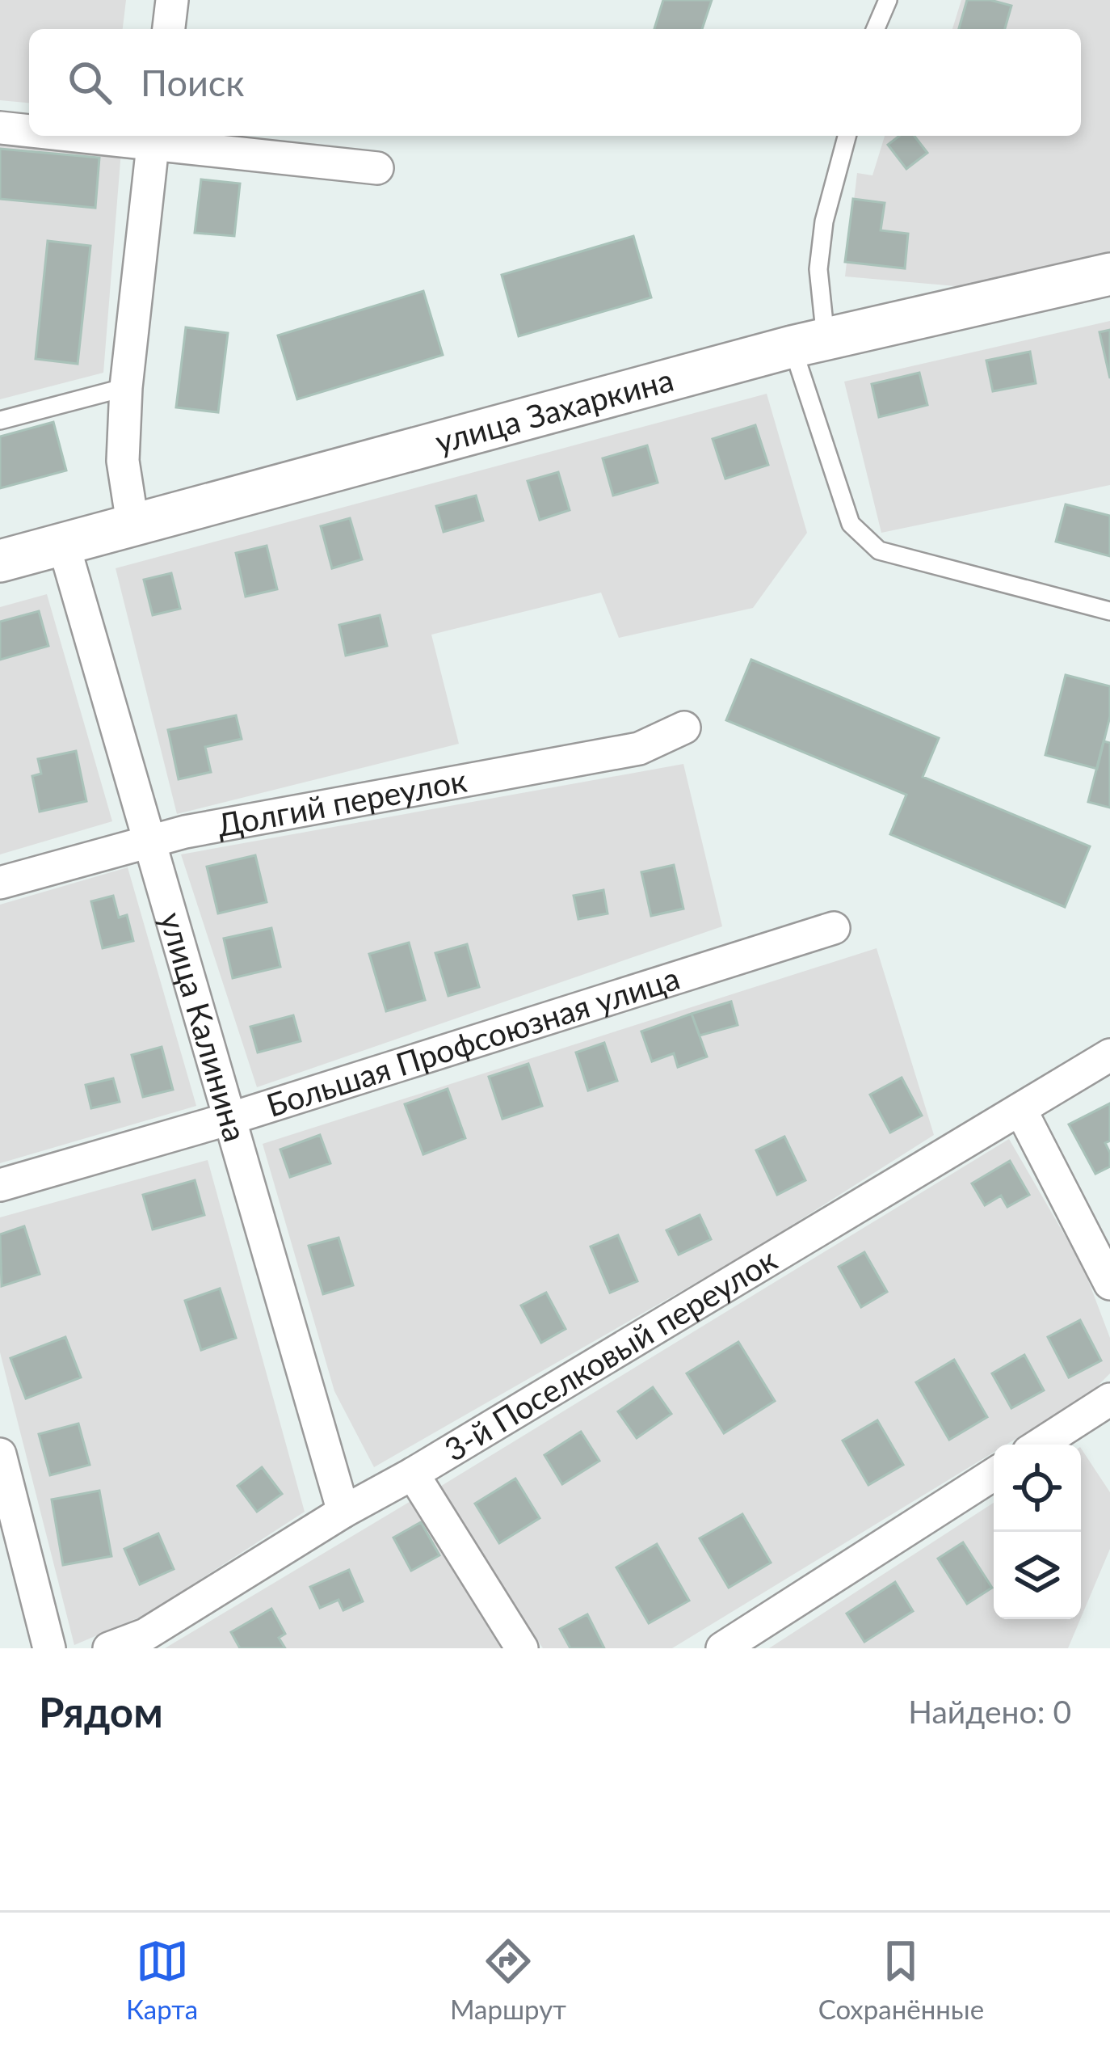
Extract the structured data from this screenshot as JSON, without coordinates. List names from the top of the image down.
{
  "streets": {
    "street": [
      "улица Захаркина",
      "Долгий переулок",
      "улица Калинина",
      "Большая Профсоюзная улица",
      "3-й Поселковый переулок"
    ]
  },
  "crossings": [
    ["улица Захаркина", "улица Калинина"],
    ["Долгий переулок", "улица Калинина"],
    ["улица Калинина", "Большая Профсоюзная улица"],
    ["улица Калинина", "3-й Поселковый переулок"]
  ],
  "page": {
    "search": "Поиск",
    "heading": ["Рядом", "Найдено: 0"],
    "nav": ["Карта", "Маршрут", "Сохранённые"]
  }
}
